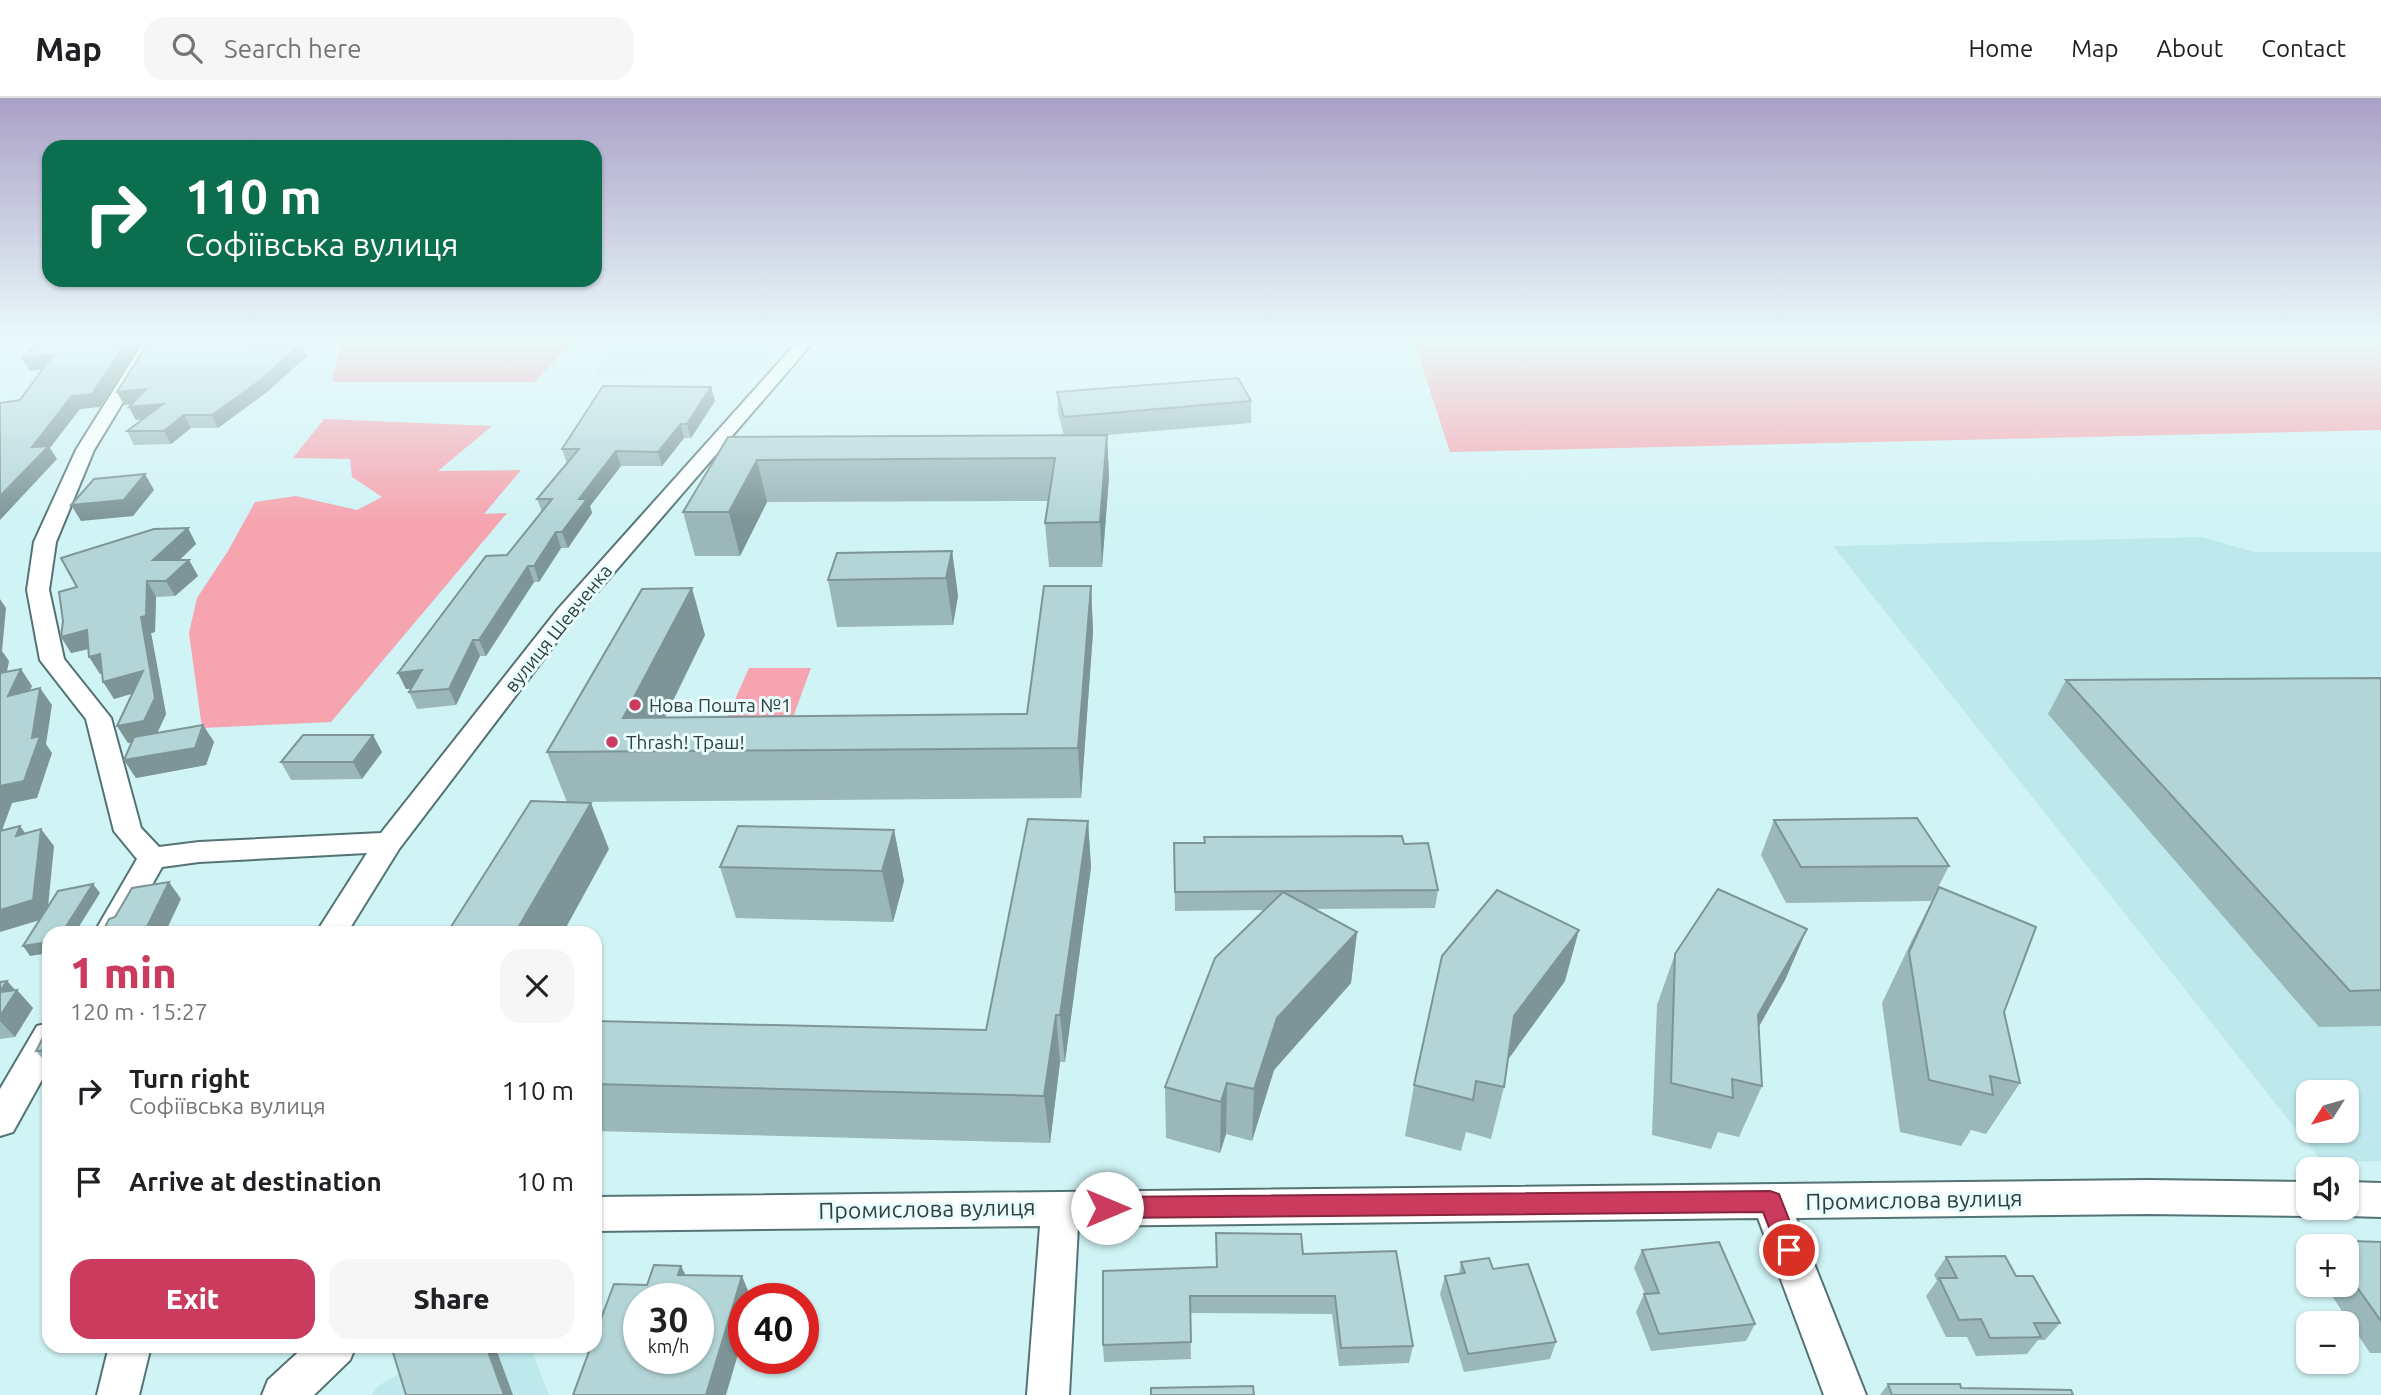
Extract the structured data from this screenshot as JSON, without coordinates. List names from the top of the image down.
{
  "streets": {
    "street": ["вулиця Шевченка", "Промислова вулиця"]
  },
  "places": ["Нова Пошта №1", "Thrash! Траш!"],
  "north": "bottom left",
  "page": {
    "header": "Map",
    "search": "Search here",
    "nav": [
      "Home",
      "Map",
      "About",
      "Contact"
    ],
    "turn": ["110 m", "Софіївська вулиця"],
    "heading": ["1 min", "120 m · 15:27"],
    "list": [
      {
        "name": "Turn right",
        "note": "Софіївська вулиця",
        "value": "110 m"
      },
      {
        "name": "Arrive at destination",
        "value": "10 m"
      }
    ],
    "map_buttons": ["+", "−"],
    "buttons": ["Exit", "Share"],
    "speed": "30 km/h",
    "limit": "40"
  }
}
